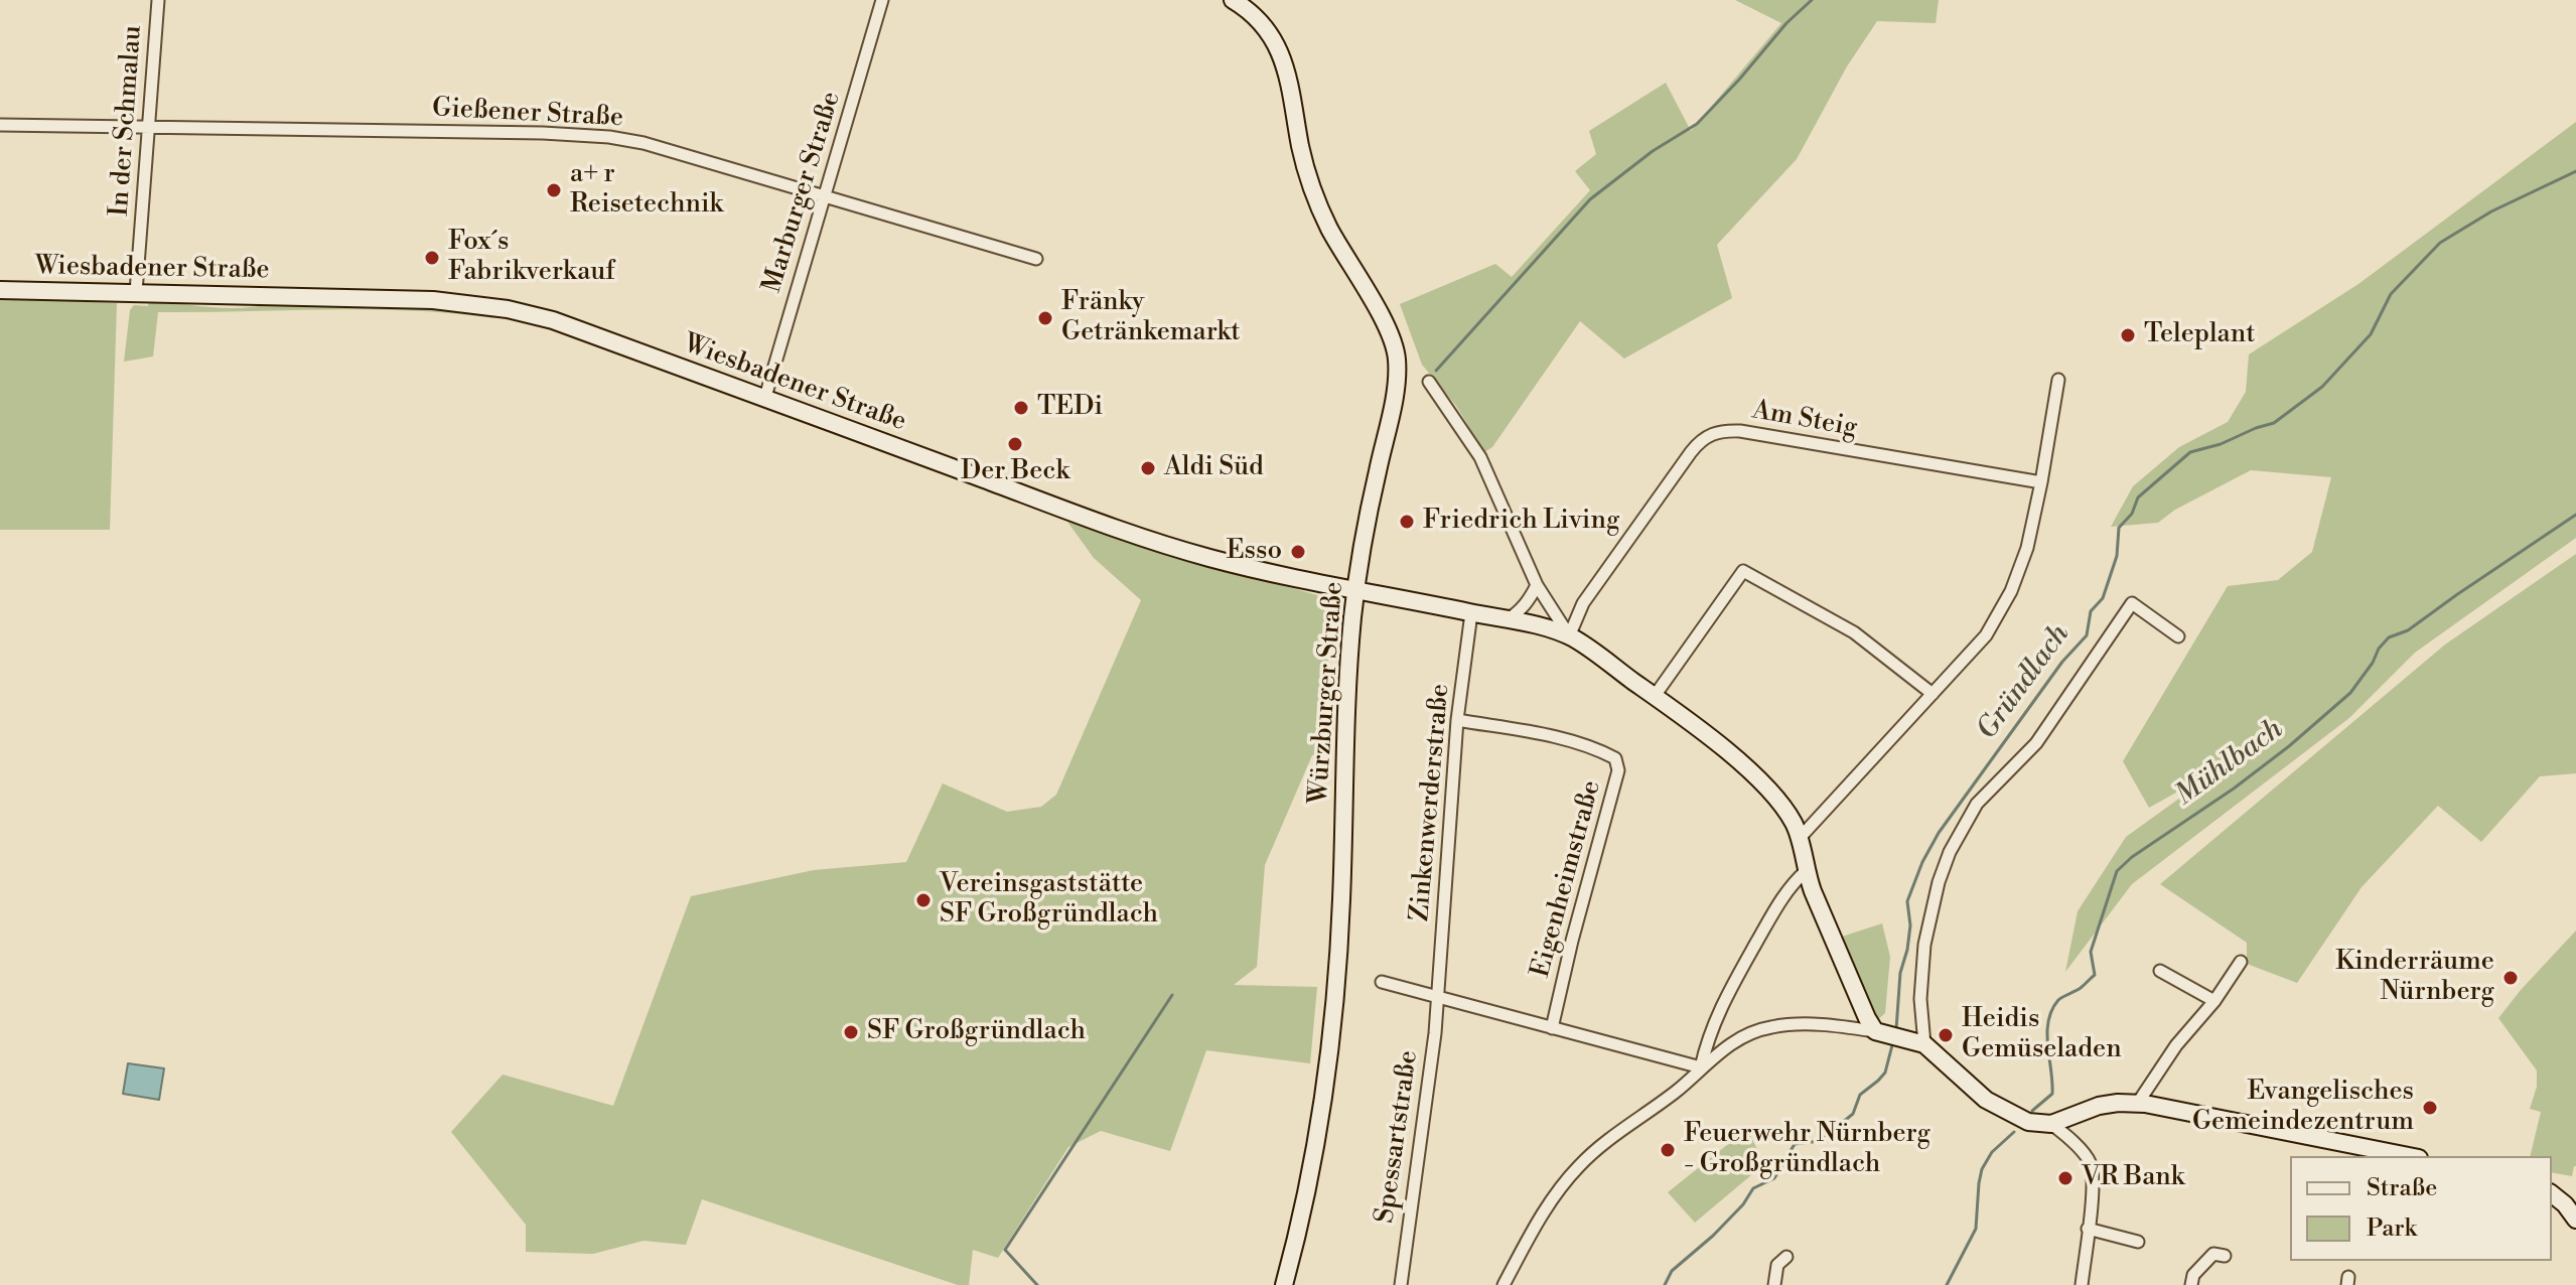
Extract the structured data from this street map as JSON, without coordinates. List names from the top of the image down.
{
  "streets": {
    "main road": ["Wiesbadener Straße", "Würzburger Straße"],
    "street": [
      "Gießener Straße",
      "In der Schmalau",
      "Marburger Straße",
      "Am Steig",
      "Zinkenwerderstraße",
      "Eigenheimstraße",
      "Spessartstraße"
    ]
  },
  "crossings": [
    ["Gießener Straße", "In der Schmalau"],
    ["Gießener Straße", "Marburger Straße"],
    ["In der Schmalau", "Wiesbadener Straße"],
    ["Marburger Straße", "Wiesbadener Straße"],
    ["Wiesbadener Straße", "Am Steig"],
    ["Wiesbadener Straße", "Würzburger Straße"],
    ["Wiesbadener Straße", "Zinkenwerderstraße"],
    ["Zinkenwerderstraße", "Eigenheimstraße"],
    ["Zinkenwerderstraße", "Spessartstraße"]
  ],
  "water": ["Gründlach", "Mühlbach"],
  "places": [
    "a+ r Reisetechnik",
    "Fox´s Fabrikverkauf",
    "Fränky Getränkemarkt",
    "Teleplant",
    "TEDi",
    "Der Beck",
    "Aldi Süd",
    "Friedrich Living",
    "Esso",
    "Vereinsgaststätte SF Großgründlach",
    "Kinderräume Nürnberg",
    "SF Großgründlach",
    "Heidis Gemüseladen",
    "Evangelisches Gemeindezentrum",
    "Feuerwehr Nürnberg - Großgründlach",
    "VR Bank"
  ],
  "legend": ["Straße", "Park"]
}
